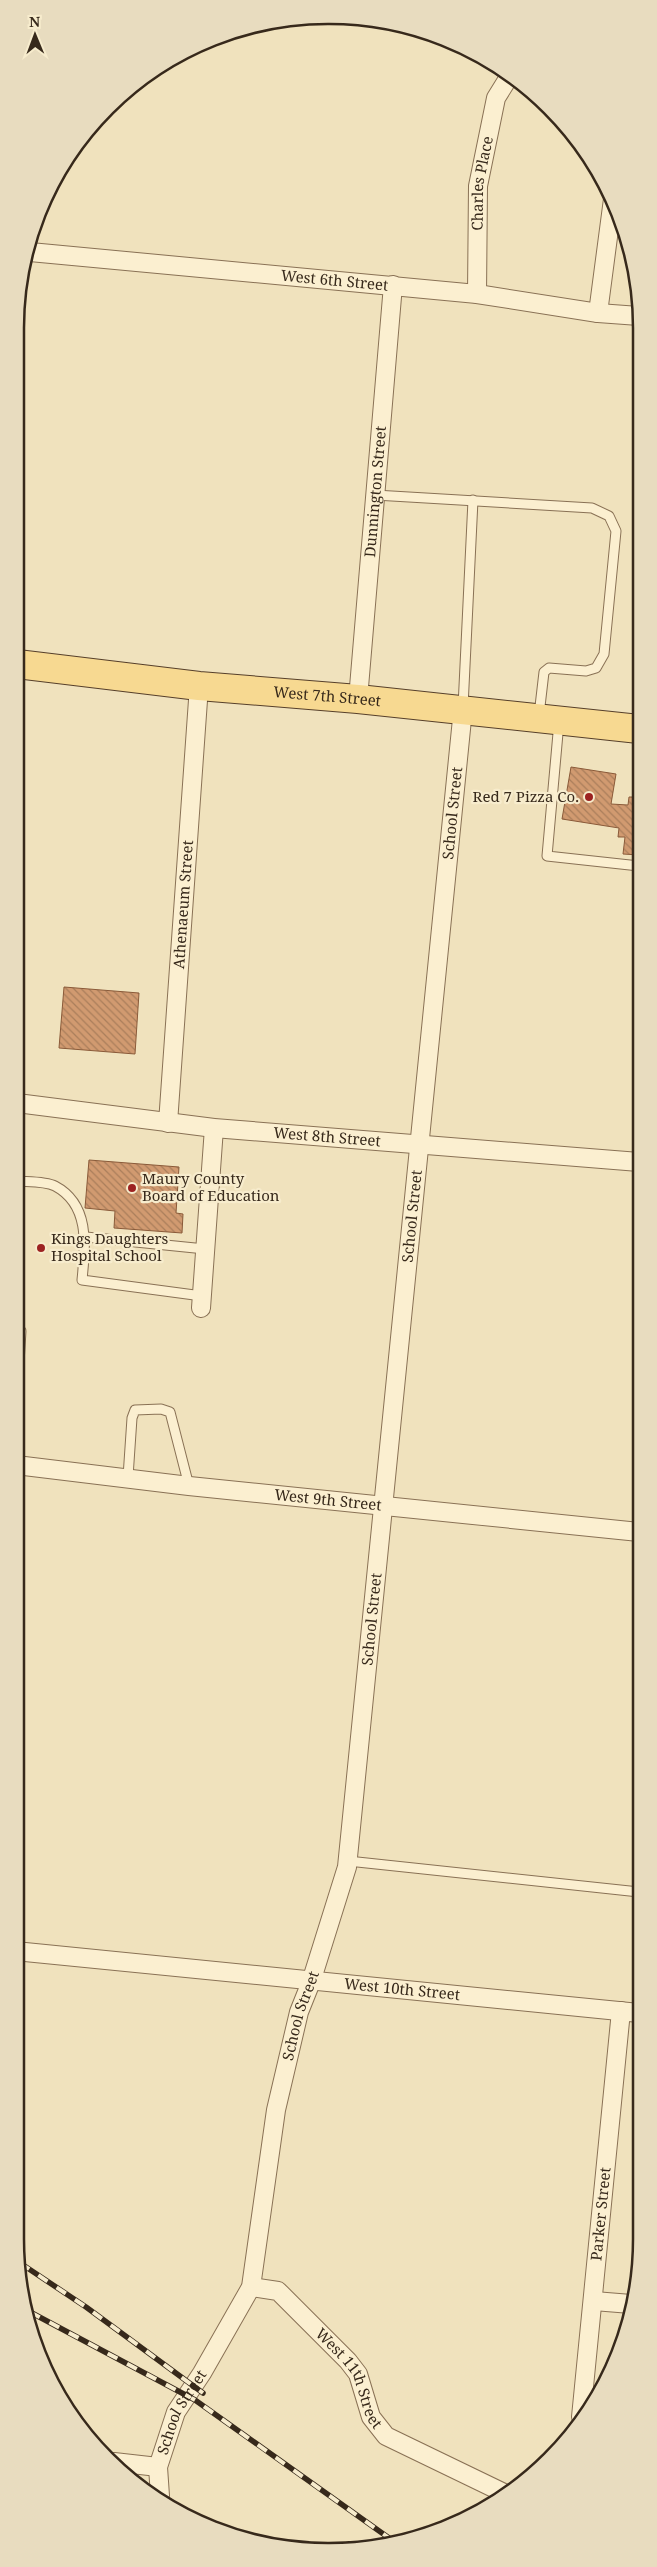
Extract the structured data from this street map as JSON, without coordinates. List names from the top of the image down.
{
  "streets": {
    "main road": ["West 7th Street"],
    "street": [
      "Charles Place",
      "West 6th Street",
      "Dunnington Street",
      "School Street",
      "Athenaeum Street",
      "West 8th Street",
      "West 9th Street",
      "West 10th Street",
      "Parker Street",
      "West 11th Street"
    ]
  },
  "crossings": [
    ["Charles Place", "West 6th Street"],
    ["West 6th Street", "Dunnington Street"],
    ["Dunnington Street", "West 7th Street"],
    ["West 7th Street", "School Street"],
    ["West 7th Street", "Athenaeum Street"],
    ["School Street", "West 8th Street"],
    ["School Street", "West 9th Street"],
    ["School Street", "West 10th Street"],
    ["School Street", "West 11th Street"],
    ["Athenaeum Street", "West 8th Street"],
    ["West 10th Street", "Parker Street"]
  ],
  "places": ["Red 7 Pizza Co.", "Maury County Board of Education", "Kings Daughters Hospital School"],
  "north": "top"
}
